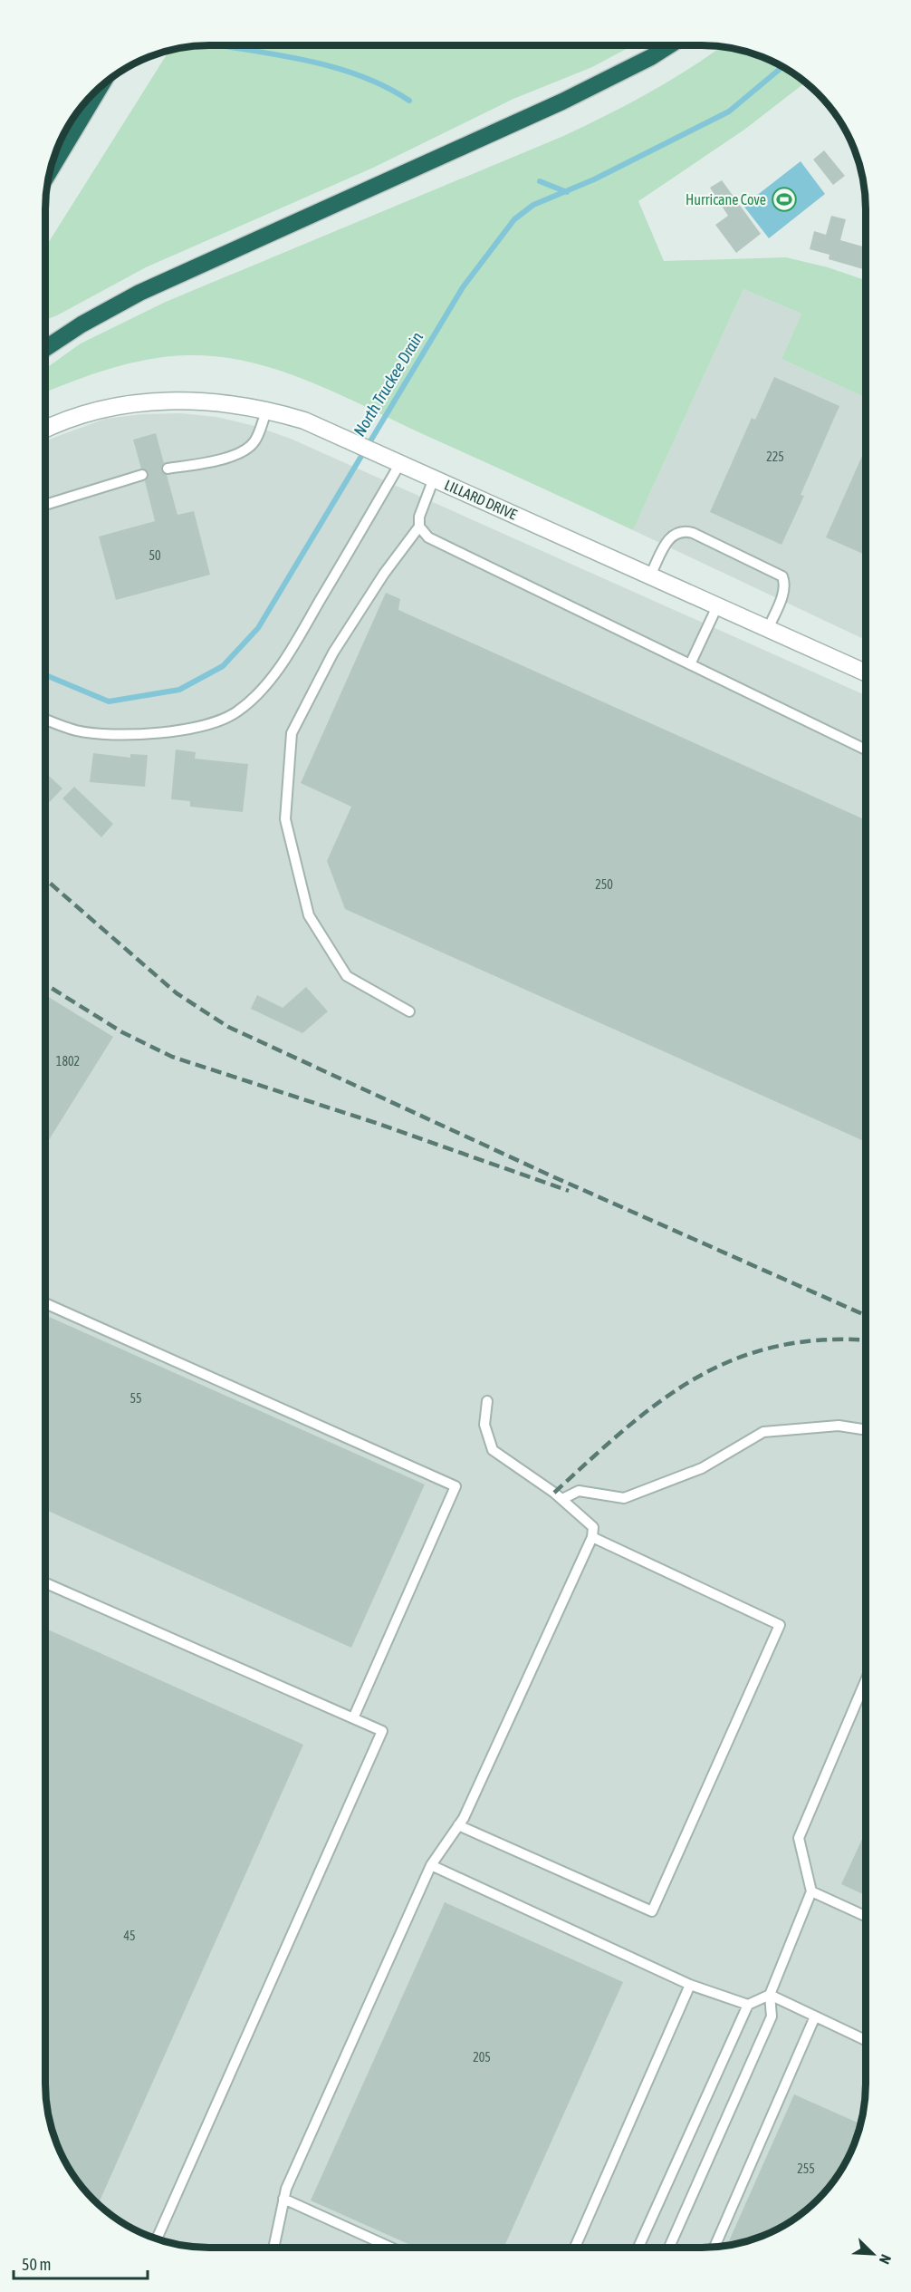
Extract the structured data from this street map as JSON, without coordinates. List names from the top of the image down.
{
  "streets": {
    "street": ["LILLARD DRIVE"]
  },
  "water": ["North Truckee Drain"],
  "places": {
    "sports": ["Hurricane Cove"]
  },
  "house_numbers": [
    "225",
    "50",
    "250",
    "1802",
    "55",
    "45",
    "205",
    "255"
  ],
  "scale_bar": "50 m",
  "north": "bottom right"
}
